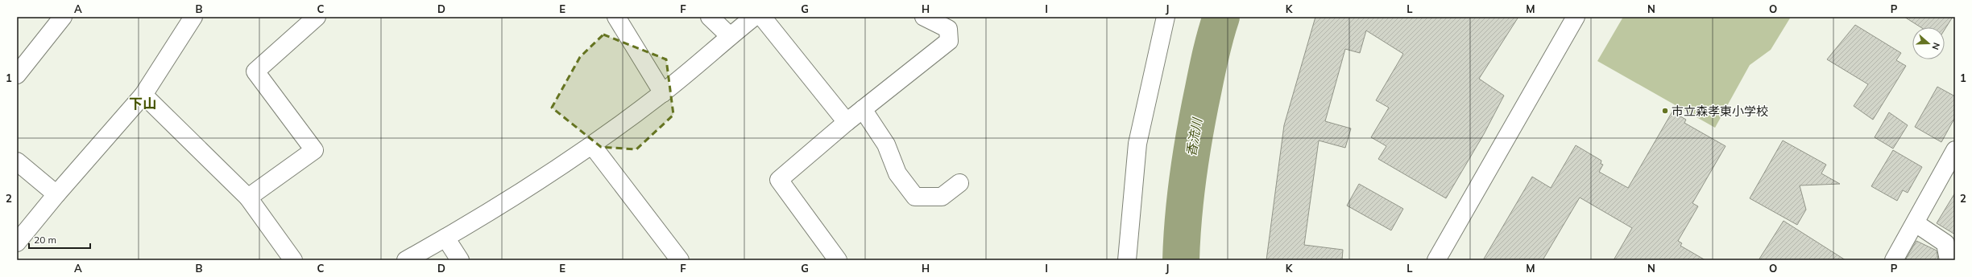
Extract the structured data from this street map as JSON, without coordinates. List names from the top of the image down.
{
  "districts": ["下山"],
  "water": ["香流川"],
  "places": ["市立森孝東小学校"],
  "scale_bar": "20 m",
  "north": "right",
  "grid": {
    "columns": [
      "A",
      "B",
      "C",
      "D",
      "E",
      "F",
      "G",
      "H",
      "I",
      "J",
      "K",
      "L",
      "M",
      "N",
      "O",
      "P"
    ],
    "rows": ["1", "2"]
  }
}
